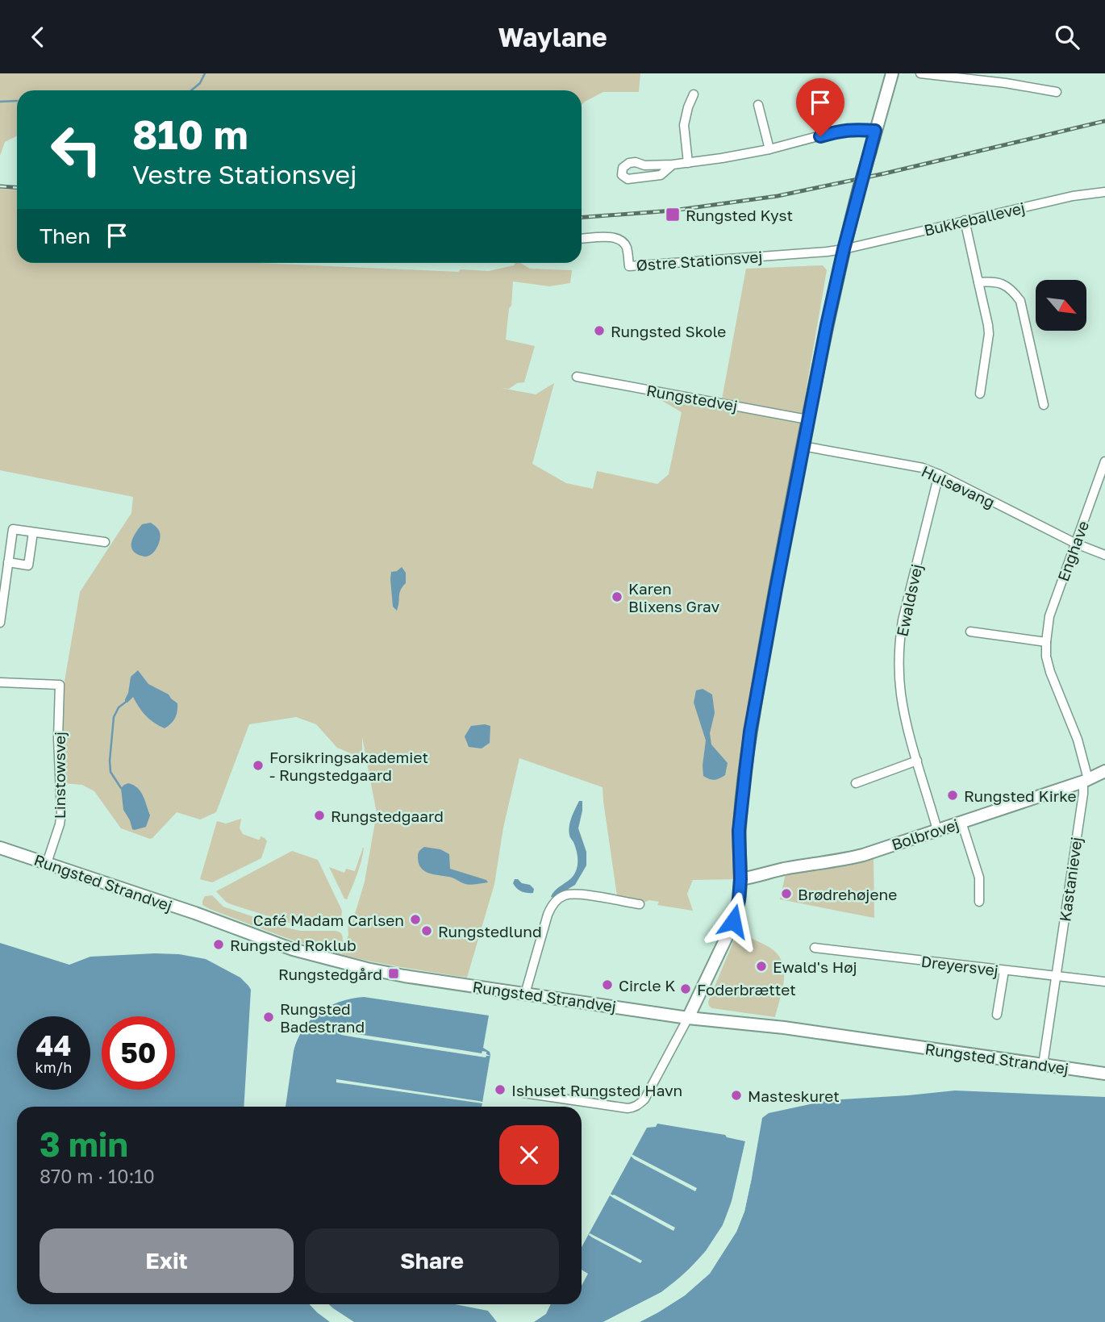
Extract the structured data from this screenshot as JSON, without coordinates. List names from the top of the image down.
{
  "streets": {
    "main road": ["Bolbrovej", "Rungsted Strandvej"],
    "street": [
      "Bukkeballevej",
      "Østre Stationsvej",
      "Rungstedvej",
      "Hulsøvang",
      "Enghave",
      "Ewaldsvej",
      "Linstowsvej",
      "Kastanievej",
      "Dreyersvej"
    ]
  },
  "crossings": [
    ["Bukkeballevej", "Østre Stationsvej"],
    ["Hulsøvang", "Enghave"],
    ["Hulsøvang", "Ewaldsvej"],
    ["Enghave", "Bolbrovej"],
    ["Enghave", "Kastanievej"],
    ["Ewaldsvej", "Bolbrovej"],
    ["Linstowsvej", "Rungsted Strandvej"],
    ["Bolbrovej", "Kastanievej"],
    ["Kastanievej", "Rungsted Strandvej"],
    ["Kastanievej", "Dreyersvej"]
  ],
  "places": {
    "transit": ["Rungsted Kyst", "Rungstedgård"],
    "other": [
      "Rungsted Skole",
      "Karen Blixens Grav",
      "Forsikringsakademiet - Rungstedgaard",
      "Rungsted Kirke",
      "Rungstedgaard",
      "Brødrehøjene",
      "Café Madam Carlsen",
      "Rungstedlund",
      "Rungsted Roklub",
      "Ewald's Høj",
      "Circle K",
      "Foderbrættet",
      "Rungsted Badestrand",
      "Ishuset Rungsted Havn",
      "Masteskuret"
    ]
  },
  "north": "bottom right",
  "page": {
    "header": "Waylane",
    "turn": ["810 m", "Vestre Stationsvej"],
    "then": "Then",
    "speed": "44 km/h",
    "limit": "50",
    "heading": ["3 min", "870 m · 10:10"],
    "buttons": ["Exit", "Share"]
  }
}
